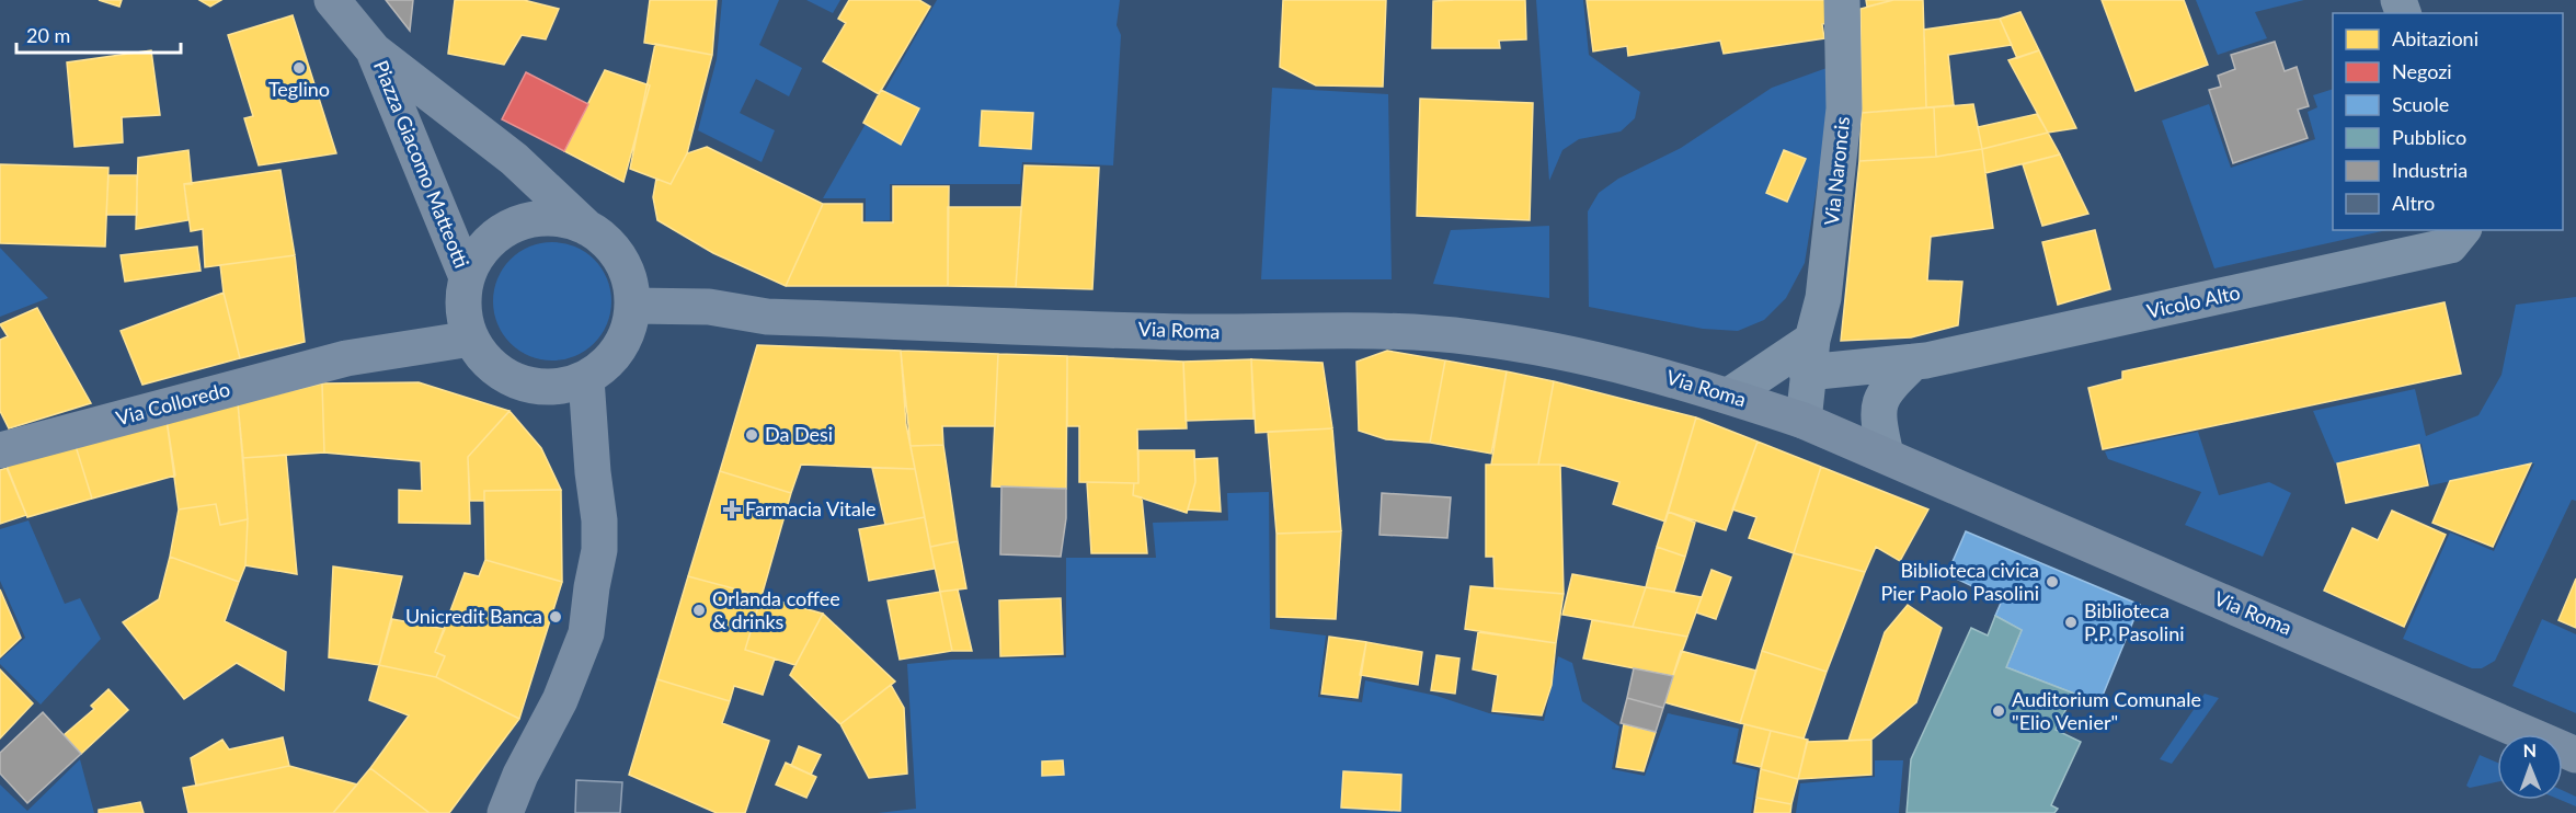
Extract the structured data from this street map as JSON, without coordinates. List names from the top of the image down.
{
  "streets": {
    "main road": ["Piazza Giacomo Matteotti", "Via Roma", "Via Colloredo"],
    "street": ["Via Naroncis", "Vicolo Alto"]
  },
  "crossings": [
    ["Piazza Giacomo Matteotti", "Via Roma"],
    ["Piazza Giacomo Matteotti", "Via Colloredo"],
    ["Via Naroncis", "Vicolo Alto"],
    ["Via Naroncis", "Via Roma"],
    ["Via Roma", "Via Colloredo"]
  ],
  "places": {
    "other": [
      "Teglino",
      "Da Desi",
      "Biblioteca civica Pier Paolo Pasolini",
      "Orlanda coffee & drinks",
      "Unicredit Banca",
      "Biblioteca P.P. Pasolini",
      "Auditorium Comunale \"Elio Venier\""
    ],
    "health": ["Farmacia Vitale"]
  },
  "legend": [
    "Abitazioni",
    "Negozi",
    "Scuole",
    "Pubblico",
    "Industria",
    "Altro"
  ],
  "scale_bar": "20 m",
  "north": "top"
}
